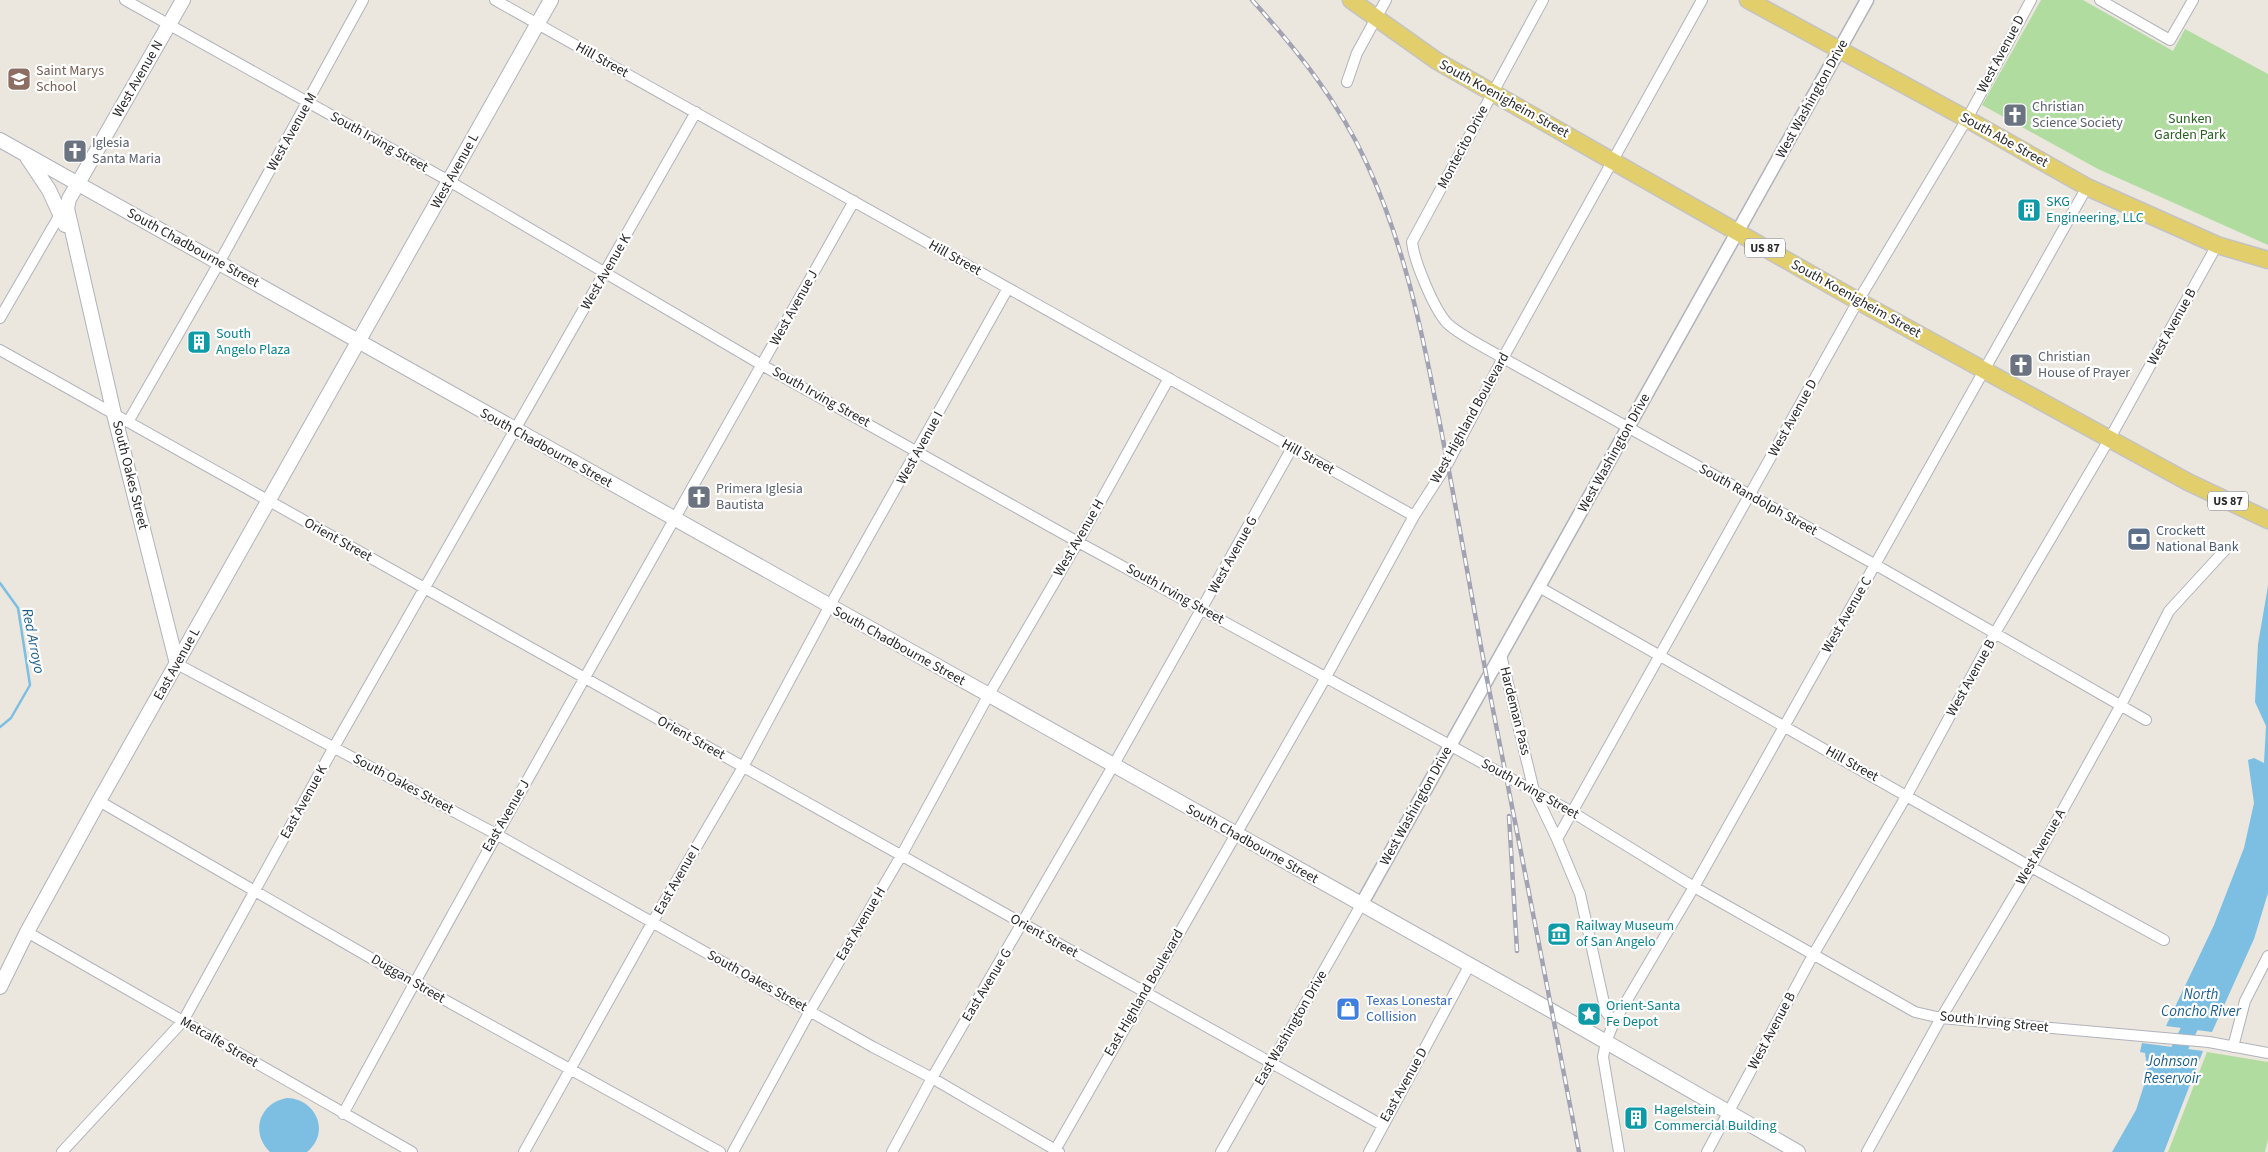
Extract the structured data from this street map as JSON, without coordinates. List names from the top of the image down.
{
  "streets": {
    "main road": [
      "West Avenue N",
      "South Koenigheim Street",
      "South Abe Street",
      "West Avenue L",
      "South Chadbourne Street",
      "US 87",
      "South Oakes Street",
      "East Avenue L"
    ],
    "street": [
      "West Avenue D",
      "Hill Street",
      "West Washington Drive",
      "West Avenue M",
      "South Irving Street",
      "Montecito Drive",
      "West Avenue K",
      "West Avenue J",
      "West Avenue B",
      "West Highland Boulevard",
      "West Avenue I",
      "South Randolph Street",
      "West Avenue H",
      "Orient Street",
      "West Avenue G",
      "West Avenue C",
      "Hardeman Pass",
      "East Avenue K",
      "East Avenue J",
      "West Avenue A",
      "East Avenue I",
      "East Avenue H",
      "Duggan Street",
      "East Avenue G",
      "East Highland Boulevard",
      "East Washington Drive",
      "Metcalfe Street",
      "East Avenue D"
    ]
  },
  "crossings": [
    ["West Avenue D", "Hill Street"],
    ["West Avenue D", "South Koenigheim Street"],
    ["West Avenue D", "South Abe Street"],
    ["West Avenue D", "South Irving Street"],
    ["West Avenue D", "South Randolph Street"],
    ["West Avenue D", "Hardeman Pass"],
    ["Hill Street", "West Washington Drive"],
    ["Hill Street", "West Avenue L"],
    ["Hill Street", "West Avenue K"],
    ["Hill Street", "West Avenue J"],
    ["Hill Street", "West Avenue B"],
    ["Hill Street", "West Highland Boulevard"],
    ["Hill Street", "West Avenue I"],
    ["Hill Street", "West Avenue H"],
    ["Hill Street", "West Avenue G"],
    ["Hill Street", "West Avenue C"],
    ["Hill Street", "West Avenue A"],
    ["West Avenue N", "South Irving Street"],
    ["West Avenue N", "South Chadbourne Street"],
    ["South Koenigheim Street", "West Washington Drive"],
    ["South Koenigheim Street", "Montecito Drive"],
    ["South Koenigheim Street", "West Avenue B"],
    ["South Koenigheim Street", "West Highland Boulevard"],
    ["South Koenigheim Street", "West Avenue C"],
    ["West Washington Drive", "South Abe Street"],
    ["West Washington Drive", "South Irving Street"],
    ["West Washington Drive", "South Chadbourne Street"],
    ["West Washington Drive", "South Randolph Street"],
    ["West Washington Drive", "Hardeman Pass"],
    ["West Washington Drive", "East Washington Drive"],
    ["West Avenue M", "South Irving Street"],
    ["West Avenue M", "South Chadbourne Street"],
    ["West Avenue M", "Orient Street"],
    ["South Abe Street", "West Avenue B"],
    ["South Abe Street", "West Avenue C"],
    ["South Irving Street", "West Avenue L"],
    ["South Irving Street", "West Avenue K"],
    ["South Irving Street", "West Avenue J"],
    ["South Irving Street", "West Avenue B"],
    ["South Irving Street", "West Highland Boulevard"],
    ["South Irving Street", "West Avenue I"],
    ["South Irving Street", "West Avenue H"],
    ["South Irving Street", "West Avenue G"],
    ["South Irving Street", "West Avenue C"],
    ["South Irving Street", "Hardeman Pass"],
    ["South Irving Street", "West Avenue A"],
    ["Montecito Drive", "South Randolph Street"],
    ["West Avenue L", "South Chadbourne Street"],
    ["West Avenue L", "East Avenue L"],
    ["South Chadbourne Street", "West Avenue K"],
    ["South Chadbourne Street", "West Avenue J"],
    ["South Chadbourne Street", "West Avenue B"],
    ["South Chadbourne Street", "West Highland Boulevard"],
    ["South Chadbourne Street", "West Avenue I"],
    ["South Chadbourne Street", "West Avenue H"],
    ["South Chadbourne Street", "West Avenue G"],
    ["South Chadbourne Street", "West Avenue C"],
    ["South Chadbourne Street", "East Avenue L"],
    ["South Chadbourne Street", "East Avenue K"],
    ["South Chadbourne Street", "East Avenue J"],
    ["South Chadbourne Street", "East Avenue I"],
    ["South Chadbourne Street", "East Avenue H"],
    ["South Chadbourne Street", "East Avenue G"],
    ["South Chadbourne Street", "East Highland Boulevard"],
    ["South Chadbourne Street", "East Washington Drive"],
    ["South Chadbourne Street", "East Avenue D"],
    ["West Avenue K", "East Avenue K"],
    ["West Avenue J", "East Avenue J"],
    ["West Avenue B", "South Randolph Street"],
    ["West Highland Boulevard", "South Randolph Street"],
    ["West Highland Boulevard", "East Highland Boulevard"],
    ["West Avenue I", "East Avenue I"],
    ["South Oakes Street", "Orient Street"],
    ["South Oakes Street", "East Avenue L"],
    ["South Oakes Street", "East Avenue K"],
    ["South Oakes Street", "East Avenue J"],
    ["South Oakes Street", "East Avenue I"],
    ["South Oakes Street", "East Avenue H"],
    ["South Oakes Street", "East Avenue G"],
    ["South Oakes Street", "East Highland Boulevard"],
    ["South Randolph Street", "West Avenue C"],
    ["South Randolph Street", "West Avenue A"],
    ["West Avenue H", "East Avenue H"],
    ["Orient Street", "East Avenue L"],
    ["Orient Street", "East Avenue K"],
    ["Orient Street", "East Avenue J"],
    ["Orient Street", "East Avenue I"],
    ["Orient Street", "East Avenue H"],
    ["Orient Street", "East Avenue G"],
    ["Orient Street", "East Highland Boulevard"],
    ["Orient Street", "East Washington Drive"],
    ["Orient Street", "East Avenue D"],
    ["West Avenue G", "East Avenue G"],
    ["West Avenue C", "Hardeman Pass"],
    ["East Avenue L", "Duggan Street"],
    ["East Avenue L", "Metcalfe Street"],
    ["East Avenue K", "Duggan Street"],
    ["East Avenue K", "Metcalfe Street"],
    ["East Avenue J", "Duggan Street"],
    ["East Avenue J", "Metcalfe Street"],
    ["East Avenue I", "Duggan Street"]
  ],
  "water": ["Red Arroyo", "North Concho River", "Johnson Reservoir"],
  "parks": ["Sunken Garden Park"],
  "places": {
    "school or university": ["Saint Marys School"],
    "church": [
      "Christian Science Society",
      "Iglesia Santa Maria",
      "Christian House of Prayer",
      "Primera Iglesia Bautista"
    ],
    "building": ["SKG Engineering, LLC", "South Angelo Plaza", "Hagelstein Commercial Building"],
    "bank": ["Crockett National Bank"],
    "museum": ["Railway Museum of San Angelo"],
    "shop": ["Texas Lonestar Collision"],
    "place": ["Orient-Santa Fe Depot"]
  }
}
